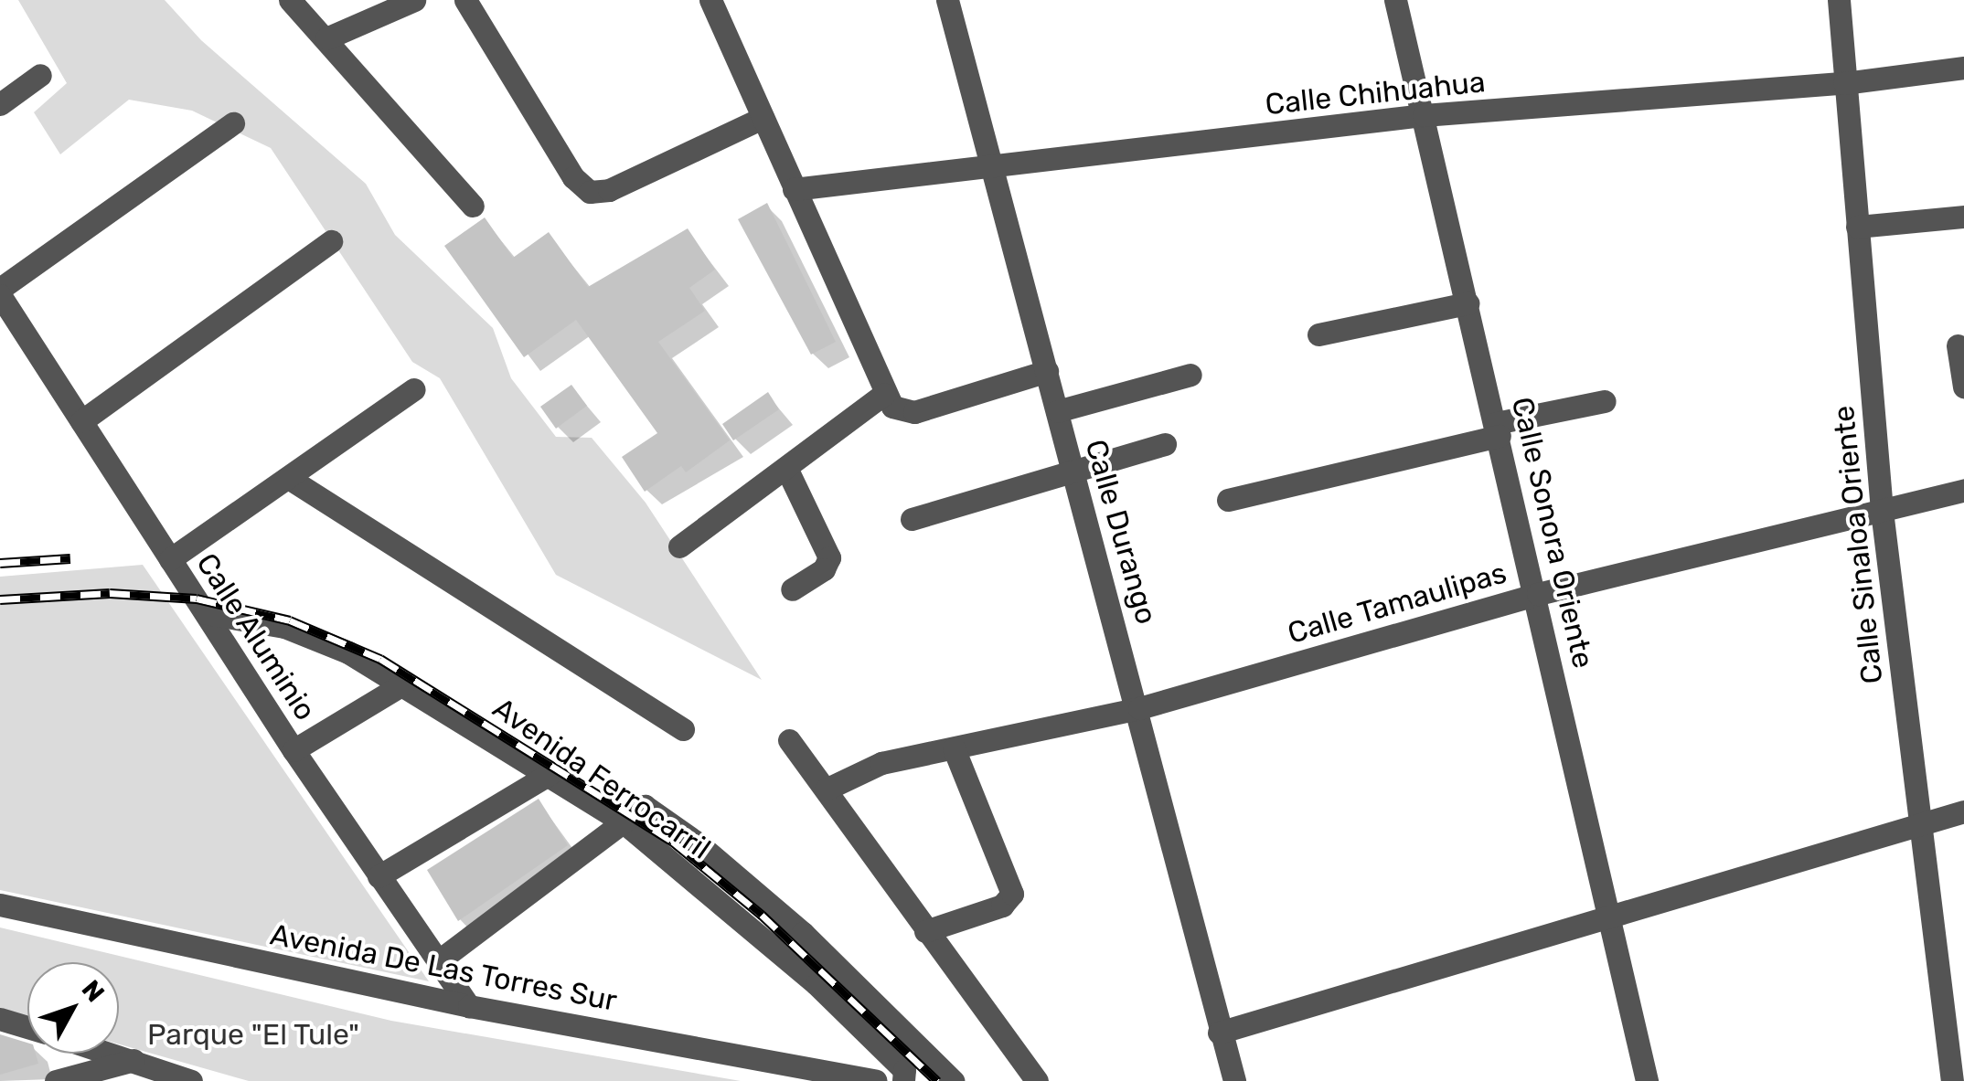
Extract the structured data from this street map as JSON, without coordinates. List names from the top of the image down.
{
  "streets": {
    "street": [
      "Calle Chihuahua",
      "Calle Durango",
      "Calle Sonora Oriente",
      "Calle Sinaloa Oriente",
      "Calle Tamaulipas",
      "Calle Aluminio",
      "Avenida Ferrocarril",
      "Avenida De Las Torres Sur"
    ]
  },
  "crossings": [
    ["Calle Chihuahua", "Calle Durango"],
    ["Calle Chihuahua", "Calle Sonora Oriente"],
    ["Calle Chihuahua", "Calle Sinaloa Oriente"],
    ["Calle Durango", "Calle Tamaulipas"],
    ["Calle Sonora Oriente", "Calle Tamaulipas"],
    ["Calle Sinaloa Oriente", "Calle Tamaulipas"],
    ["Calle Aluminio", "Avenida Ferrocarril"],
    ["Calle Aluminio", "Avenida De Las Torres Sur"]
  ],
  "parks": ["Parque \"El Tule\""],
  "north": "top right"
}
